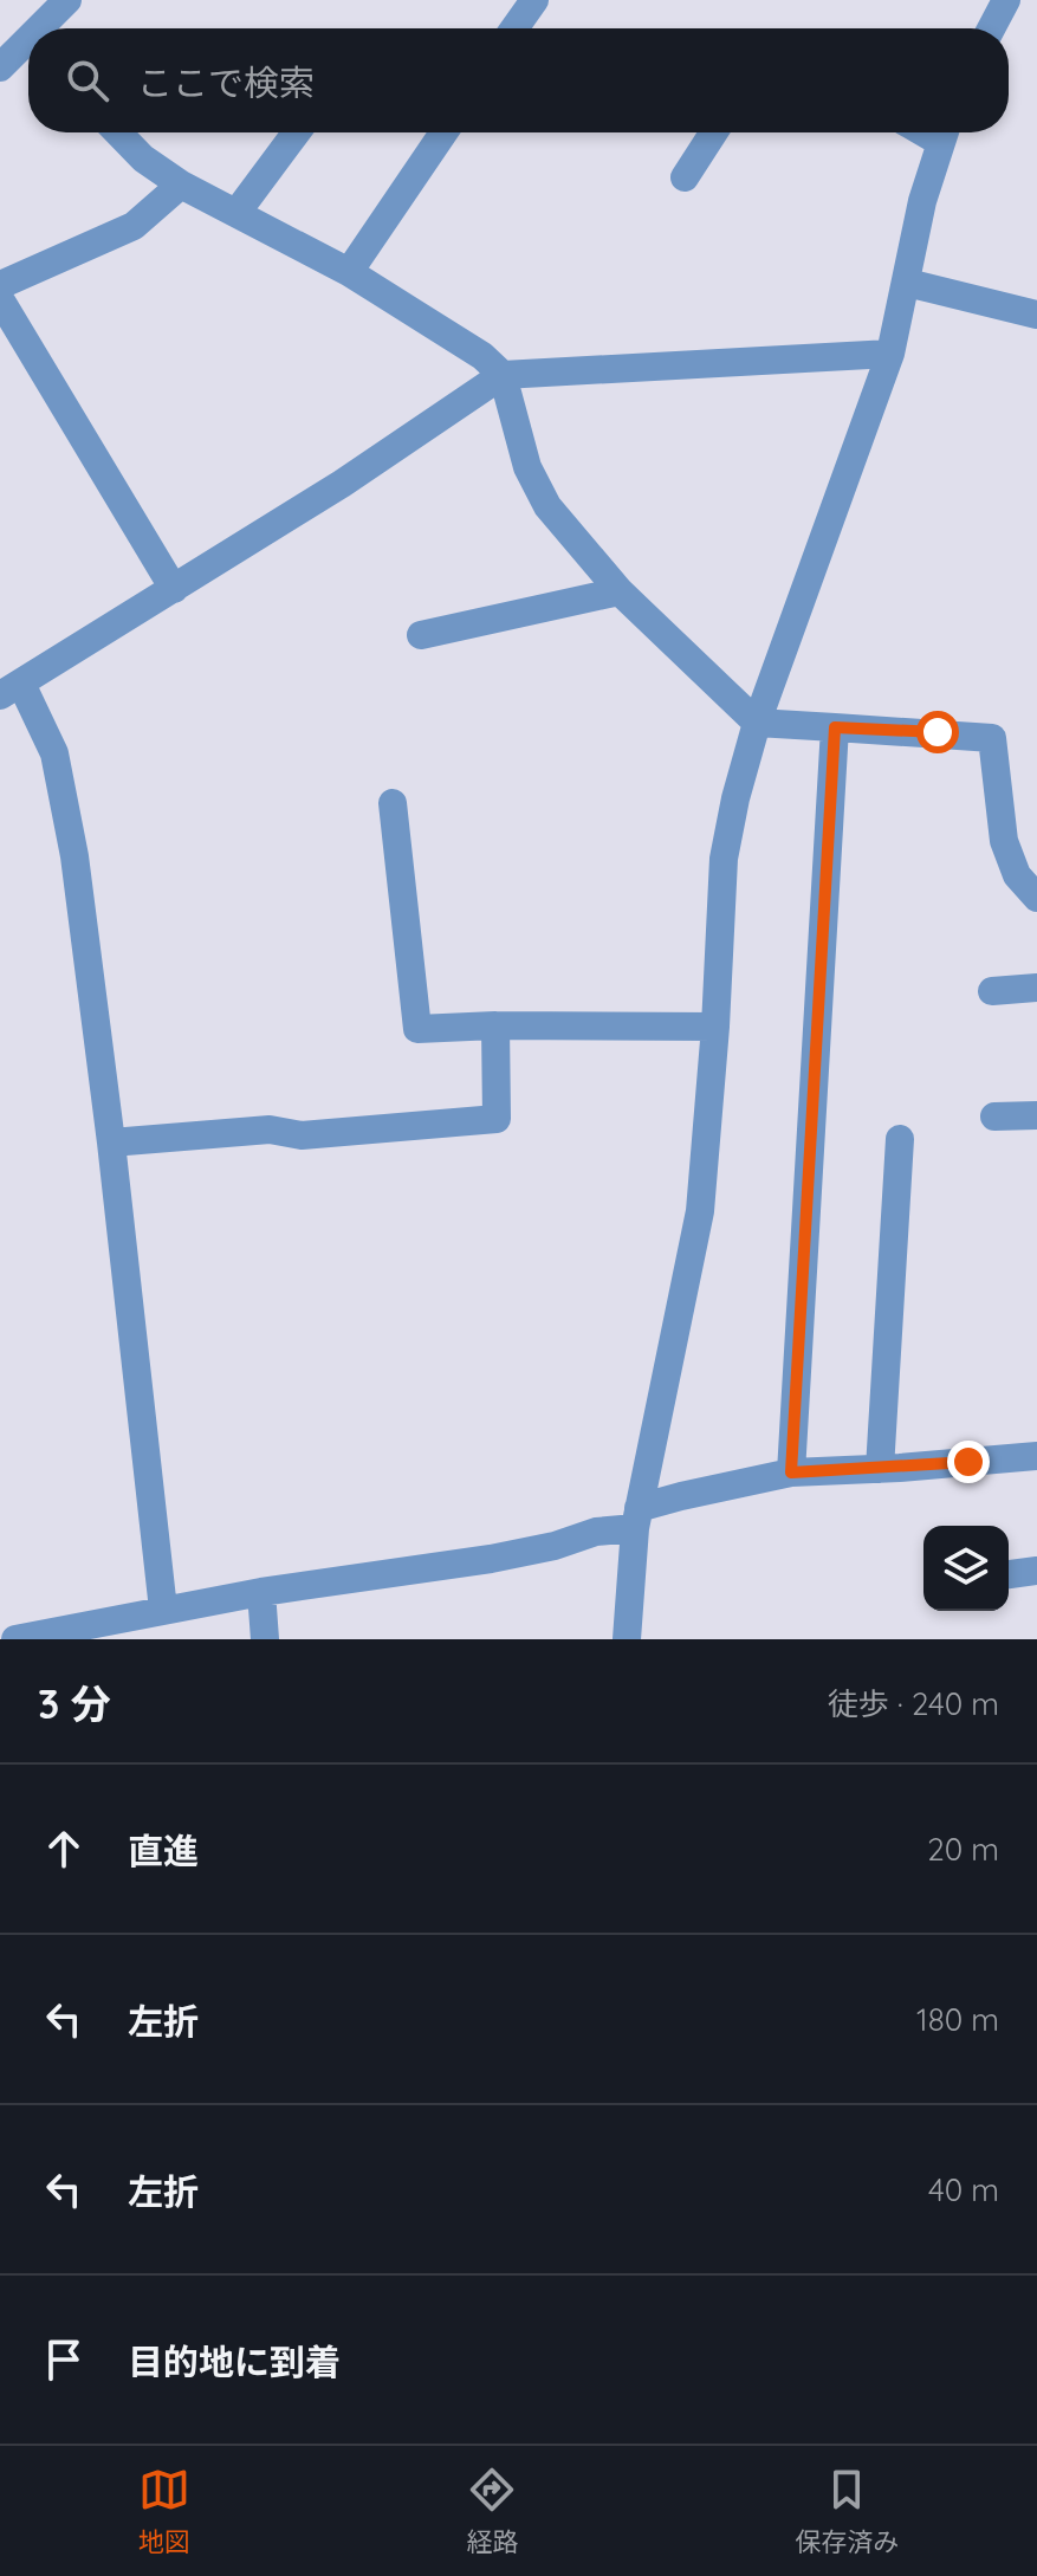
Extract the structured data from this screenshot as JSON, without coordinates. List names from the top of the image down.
{
  "page": {
    "search": "ここで検索",
    "heading": ["3 分", "徒歩 · 240 m"],
    "list": [
      ["直進", "20 m"],
      ["左折", "180 m"],
      ["左折", "40 m"],
      "目的地に到着"
    ],
    "nav": ["地図", "経路", "保存済み"]
  }
}
